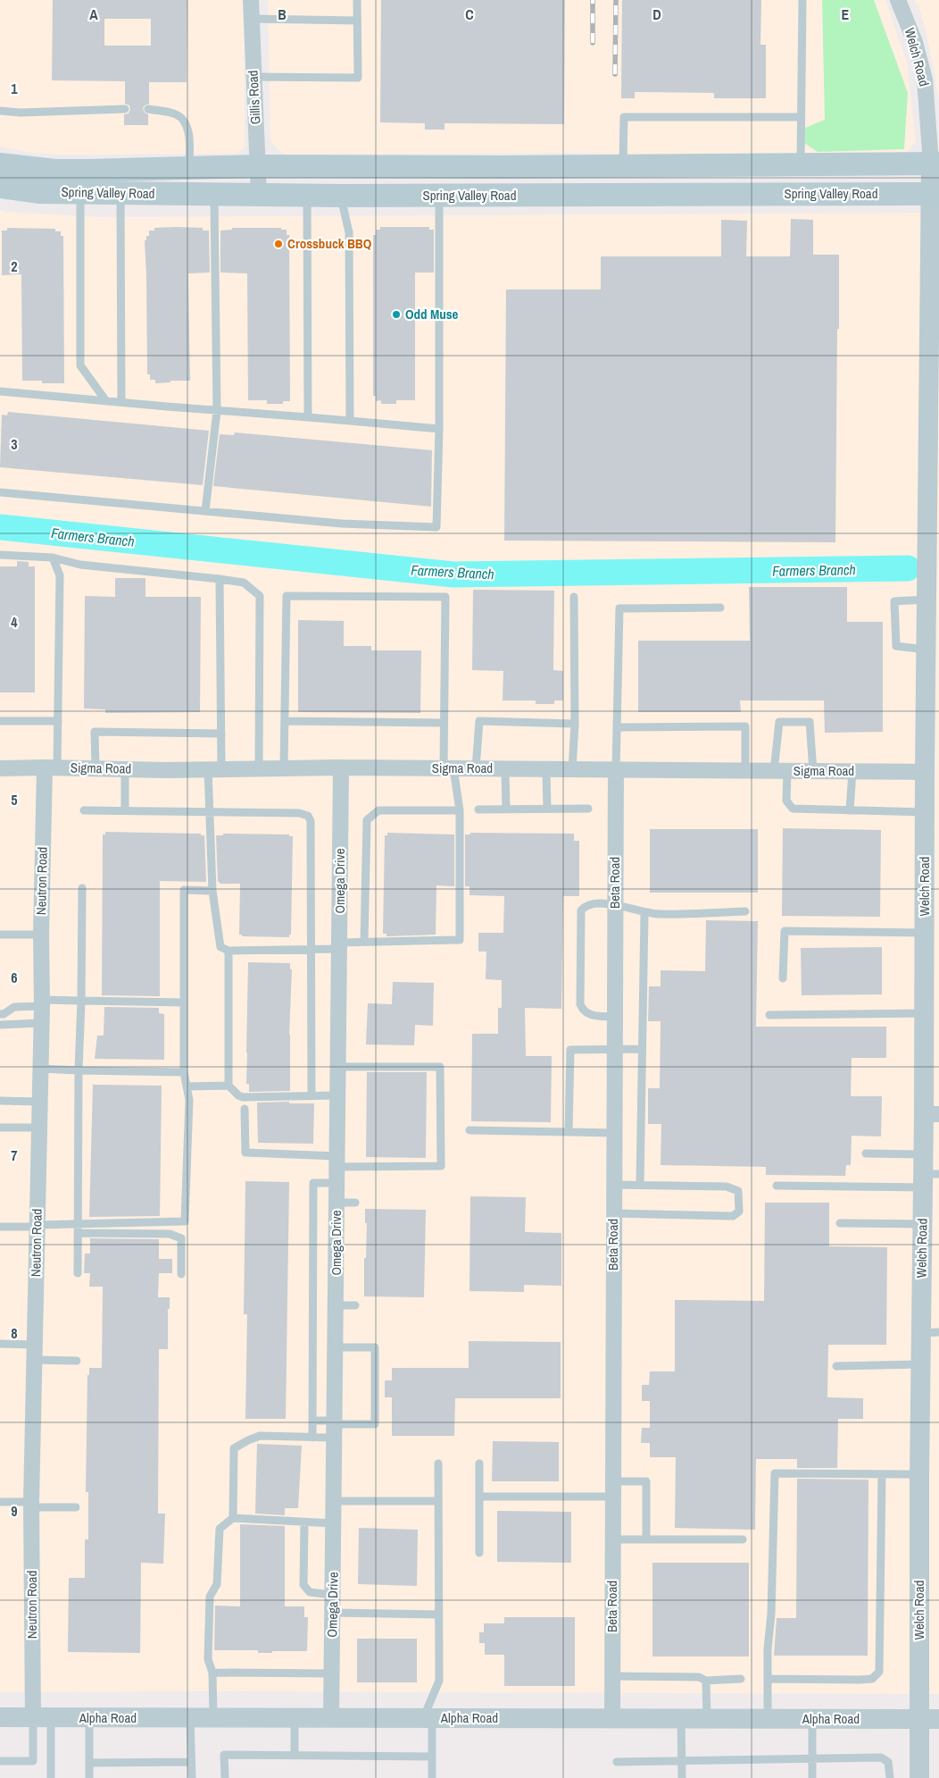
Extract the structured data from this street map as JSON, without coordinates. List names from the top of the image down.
{
  "streets": {
    "main road": ["Spring Valley Road"],
    "street": [
      "Welch Road",
      "Gillis Road",
      "Sigma Road",
      "Neutron Road",
      "Omega Drive",
      "Beta Road",
      "Alpha Road"
    ]
  },
  "crossings": [
    ["Welch Road", "Spring Valley Road"],
    ["Welch Road", "Sigma Road"],
    ["Welch Road", "Alpha Road"],
    ["Gillis Road", "Spring Valley Road"],
    ["Sigma Road", "Neutron Road"],
    ["Sigma Road", "Omega Drive"],
    ["Sigma Road", "Beta Road"],
    ["Neutron Road", "Alpha Road"],
    ["Omega Drive", "Alpha Road"],
    ["Beta Road", "Alpha Road"]
  ],
  "water": ["Farmers Branch"],
  "places": ["Crossbuck BBQ", "Odd Muse"],
  "grid": {
    "columns": [
      "A",
      "B",
      "C",
      "D",
      "E"
    ],
    "rows": [
      "1",
      "2",
      "3",
      "4",
      "5",
      "6",
      "7",
      "8",
      "9"
    ]
  }
}
